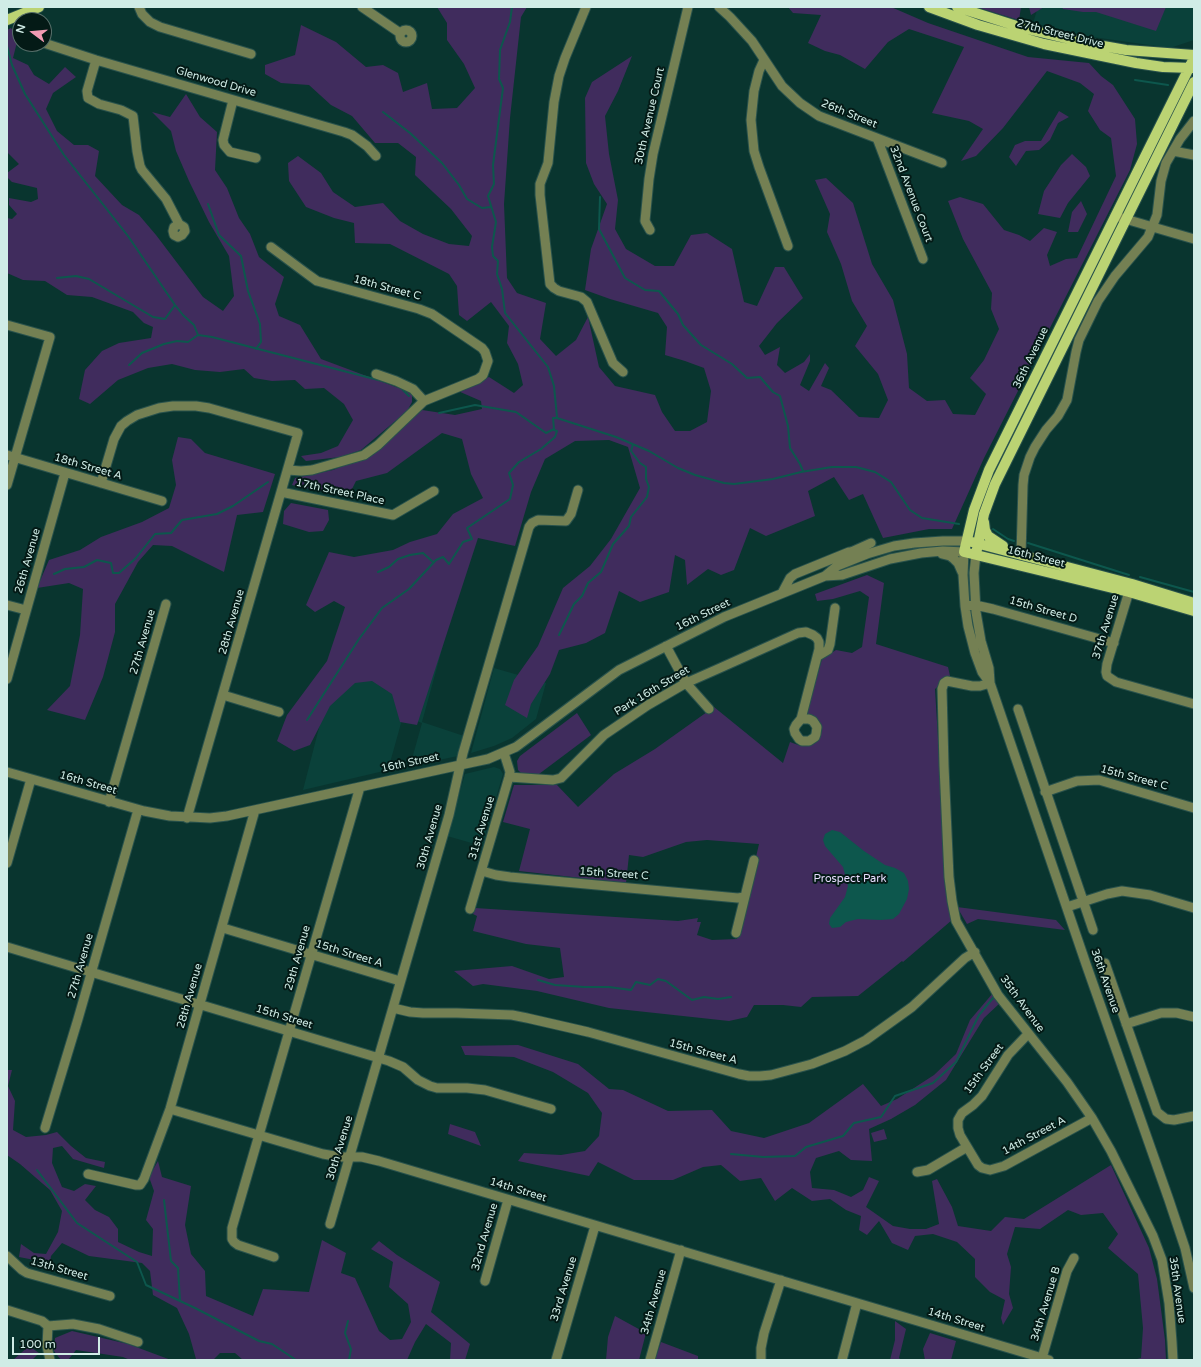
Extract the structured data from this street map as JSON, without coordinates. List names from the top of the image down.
{
  "streets": {
    "main road": ["27th Street Drive", "36th Avenue", "16th Street"],
    "street": [
      "Glenwood Drive",
      "26th Street",
      "30th Avenue Court",
      "32nd Avenue Court",
      "18th Street C",
      "18th Street A",
      "17th Street Place",
      "26th Avenue",
      "15th Street D",
      "28th Avenue",
      "37th Avenue",
      "27th Avenue",
      "Park 16th Street",
      "15th Street C",
      "31st Avenue",
      "30th Avenue",
      "15th Street A",
      "29th Avenue",
      "35th Avenue",
      "15th Street",
      "14th Street A",
      "14th Street",
      "32nd Avenue",
      "13th Street",
      "33rd Avenue",
      "34th Avenue",
      "34th Avenue B"
    ]
  },
  "crossings": [
    ["27th Street Drive", "36th Avenue"],
    ["26th Street", "32nd Avenue Court"],
    ["36th Avenue", "16th Street"],
    ["36th Avenue", "15th Street D"],
    ["36th Avenue", "35th Avenue"],
    ["18th Street A", "26th Avenue"],
    ["18th Street A", "28th Avenue"],
    ["17th Street Place", "28th Avenue"],
    ["16th Street", "28th Avenue"],
    ["16th Street", "37th Avenue"],
    ["16th Street", "27th Avenue"],
    ["16th Street", "31st Avenue"],
    ["16th Street", "30th Avenue"],
    ["16th Street", "29th Avenue"],
    ["15th Street D", "37th Avenue"],
    ["28th Avenue", "15th Street A"],
    ["28th Avenue", "15th Street"],
    ["28th Avenue", "14th Street"],
    ["27th Avenue", "15th Street"],
    ["Park 16th Street", "31st Avenue"],
    ["15th Street C", "31st Avenue"],
    ["30th Avenue", "15th Street A"],
    ["30th Avenue", "15th Street"],
    ["30th Avenue", "14th Street"],
    ["15th Street A", "29th Avenue"],
    ["15th Street A", "35th Avenue"],
    ["29th Avenue", "15th Street"],
    ["29th Avenue", "14th Street"],
    ["35th Avenue", "15th Street"],
    ["35th Avenue", "14th Street A"],
    ["15th Street", "14th Street A"],
    ["14th Street", "32nd Avenue"],
    ["14th Street", "33rd Avenue"],
    ["14th Street", "34th Avenue"],
    ["14th Street", "34th Avenue B"]
  ],
  "parks": ["Prospect Park"],
  "scale_bar": "100 m",
  "north": "left"
}
